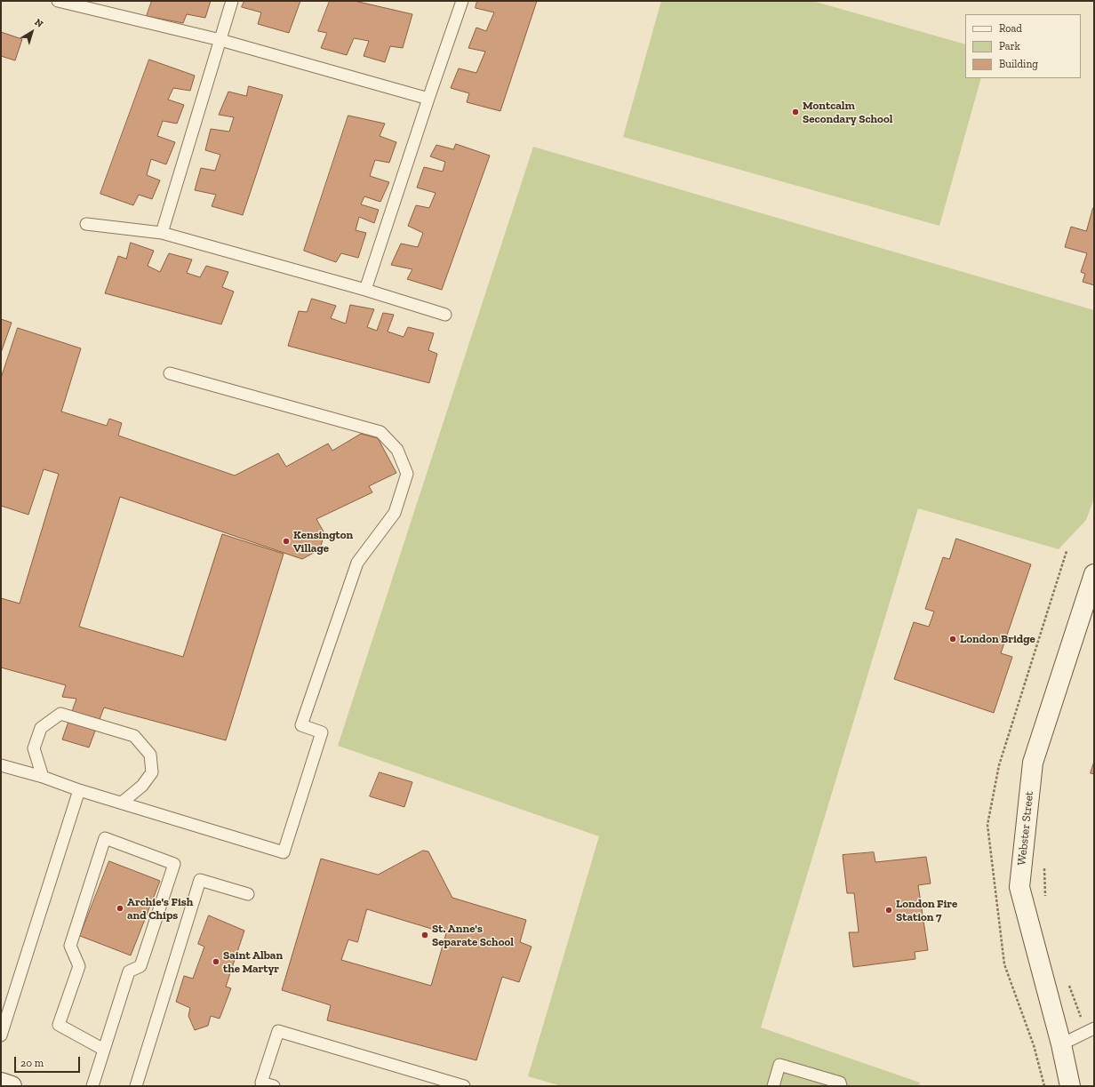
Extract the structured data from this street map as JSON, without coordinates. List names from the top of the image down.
{
  "streets": {
    "street": ["Webster Street"]
  },
  "places": [
    "Montcalm Secondary School",
    "Kensington Village",
    "London Bridge",
    "Archie's Fish and Chips",
    "London Fire Station 7",
    "St. Anne's Separate School",
    "Saint Alban the Martyr"
  ],
  "legend": ["Road", "Park", "Building"],
  "scale_bar": "20 m",
  "north": "top right"
}
